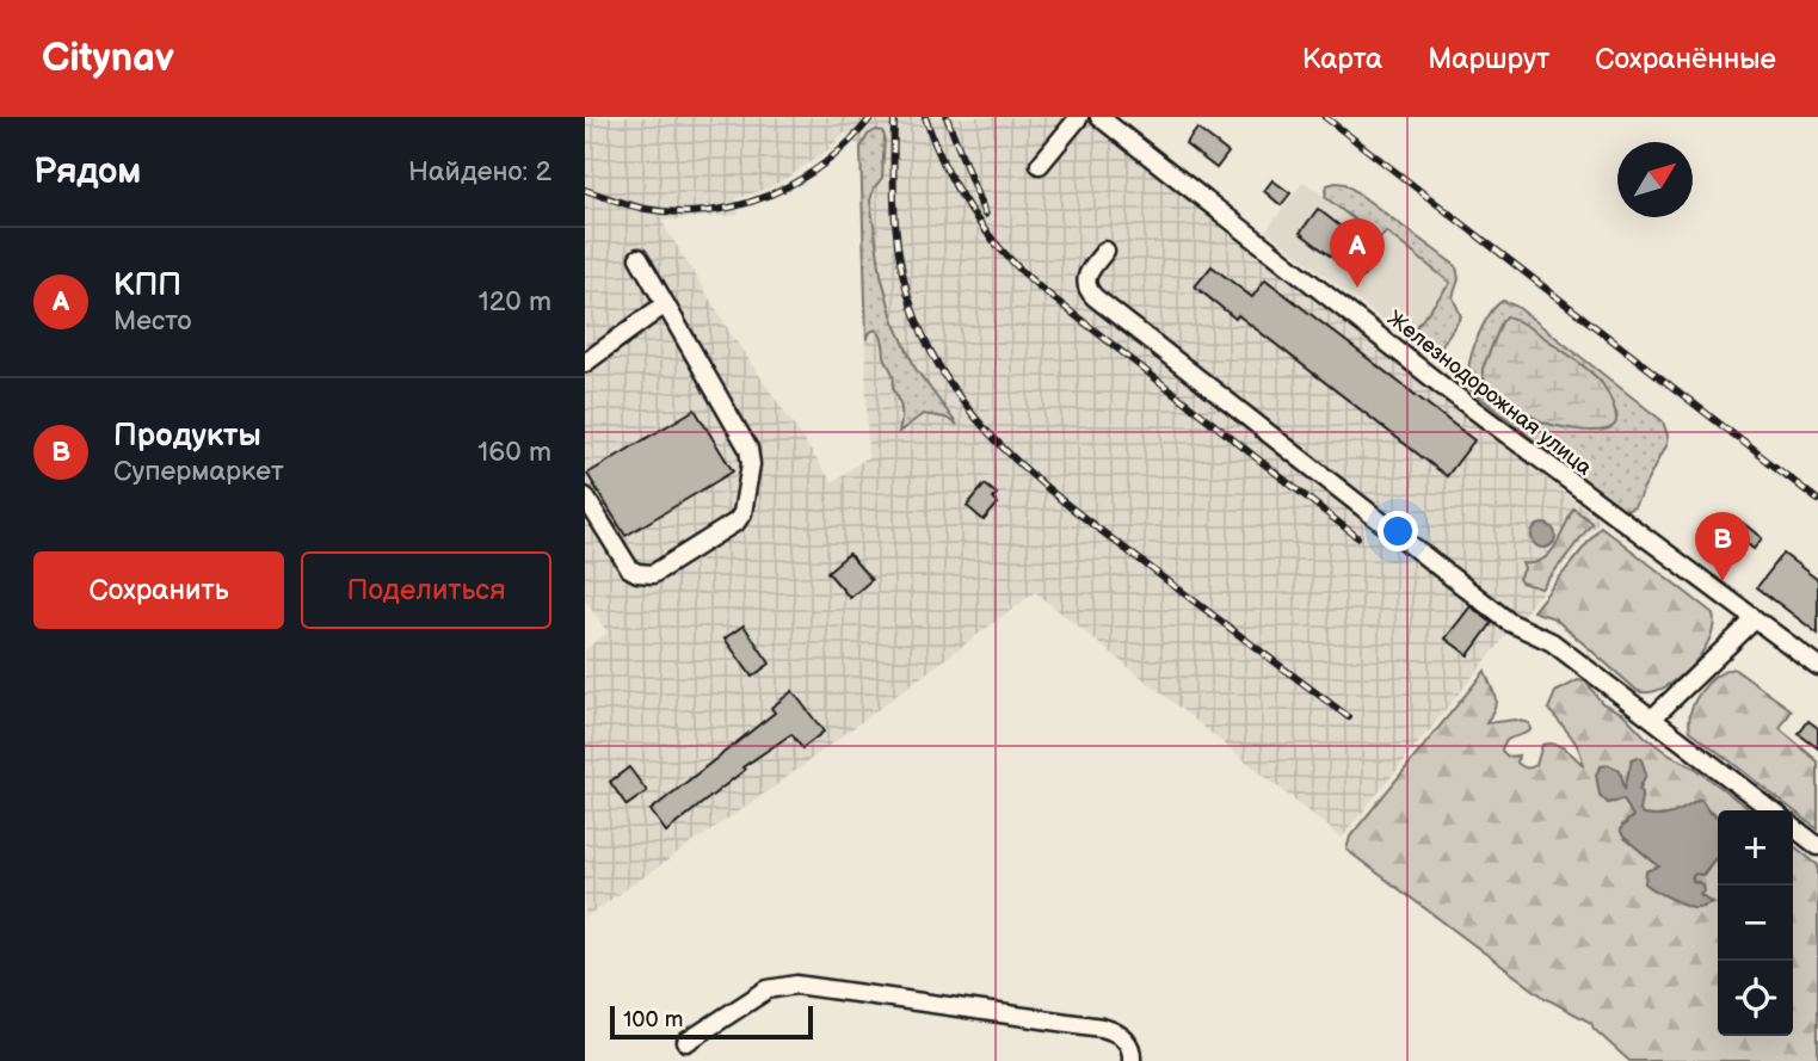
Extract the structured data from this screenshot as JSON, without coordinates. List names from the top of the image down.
{
  "streets": {
    "street": ["Железнодорожная улица"]
  },
  "scale_bar": "100 m",
  "north": "top right",
  "page": {
    "header": "Citynav",
    "nav": ["Карта", "Маршрут", "Сохранённые"],
    "heading": ["Рядом", "Найдено: 2"],
    "pins": ["A", "B"],
    "list": [
      {
        "mark": "A",
        "name": "КПП",
        "note": "Место",
        "value": "120 m"
      },
      {
        "mark": "B",
        "name": "Прoдукты",
        "note": "Супермаркет",
        "value": "160 m"
      }
    ],
    "buttons": ["Сохранить", "Поделиться"],
    "map_buttons": ["+", "−"],
    "scale": "100 m"
  }
}
